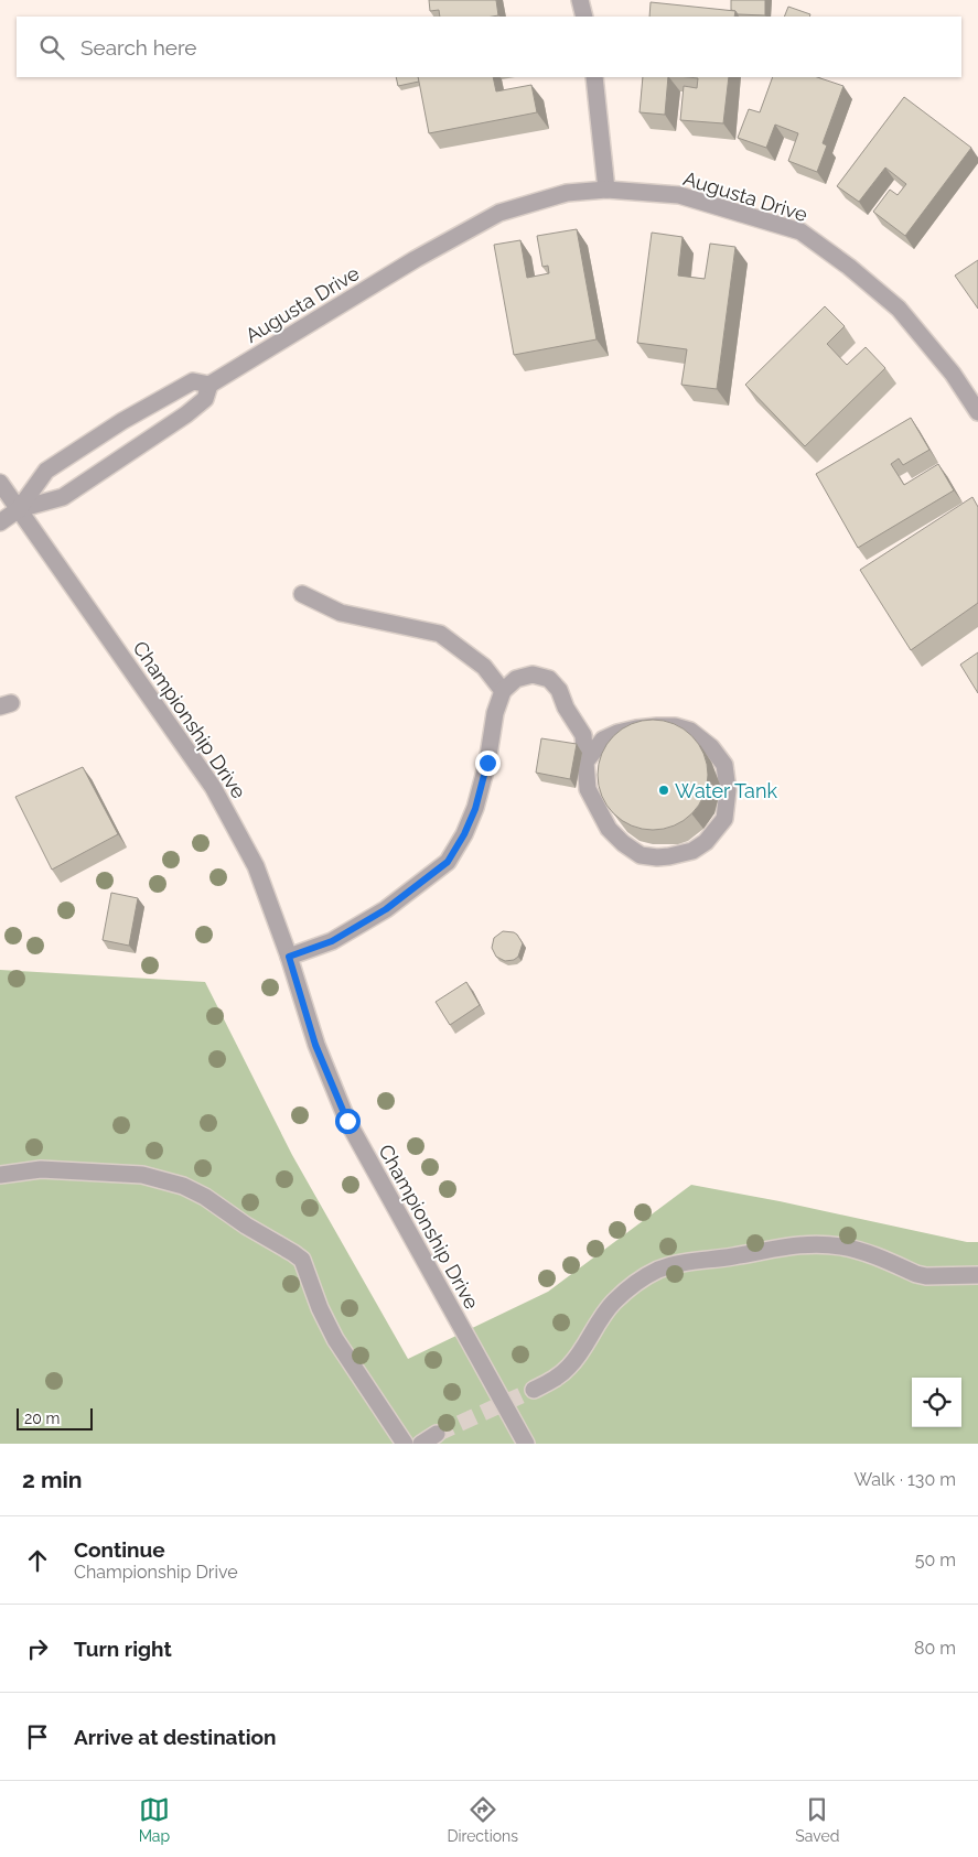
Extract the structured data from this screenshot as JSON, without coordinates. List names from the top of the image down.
{
  "streets": {
    "street": ["Augusta Drive", "Championship Drive"]
  },
  "crossings": [
    ["Augusta Drive", "Championship Drive"]
  ],
  "places": ["Water Tank"],
  "scale_bar": "20 m",
  "page": {
    "search": "Search here",
    "scale": "20 m",
    "heading": ["2 min", "Walk · 130 m"],
    "list": [
      ["Continue", "Championship Drive", "50 m"],
      ["Turn right", "80 m"],
      "Arrive at destination"
    ],
    "nav": ["Map", "Directions", "Saved"]
  }
}
